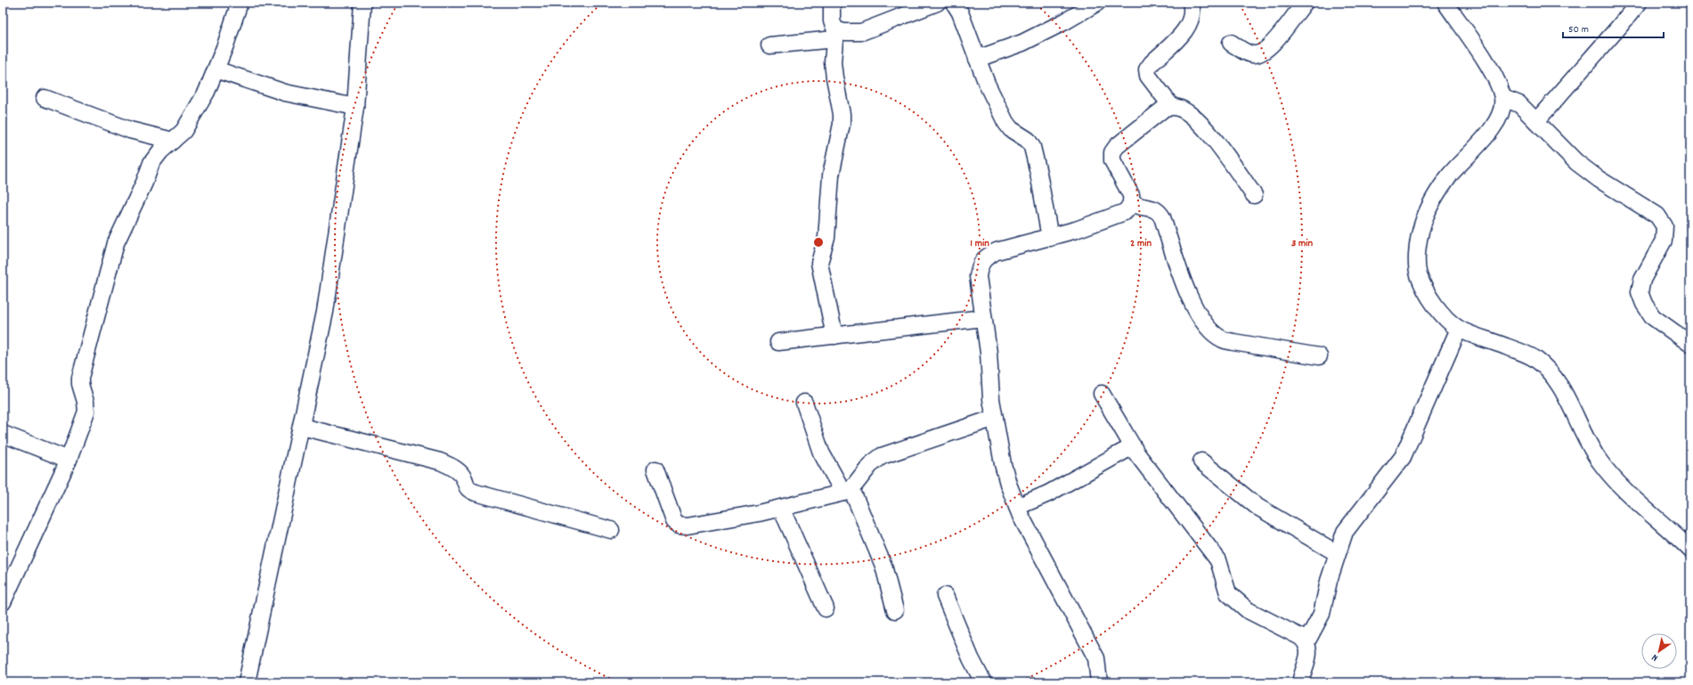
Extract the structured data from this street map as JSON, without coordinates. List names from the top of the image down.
{
  "scale_bar": "50 m",
  "north": "bottom left",
  "rings": ["1 min", "2 min", "3 min"]
}
